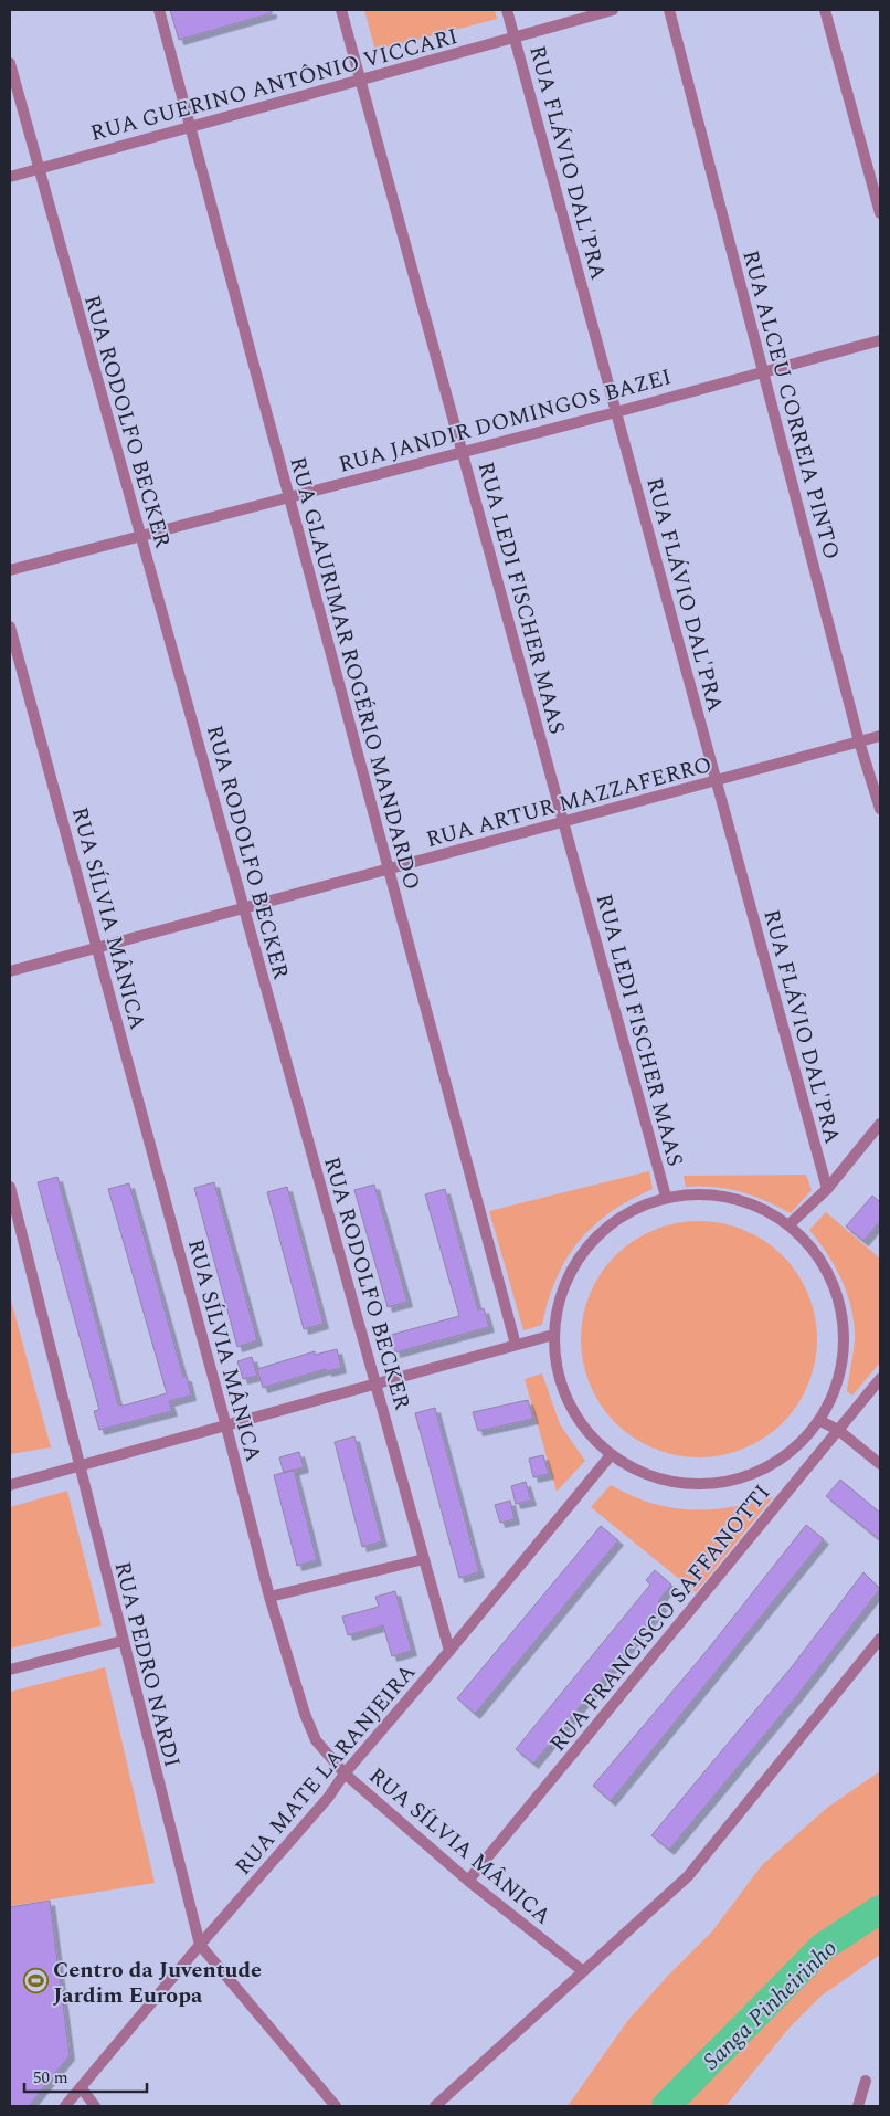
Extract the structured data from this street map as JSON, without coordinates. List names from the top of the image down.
{
  "streets": {
    "street": [
      "RUA GUERINO ANTÔNIO VICCARI",
      "RUA FLÁVIO DAL'PRA",
      "RUA ALCEU CORREIA PINTO",
      "RUA JANDIR DOMINGOS BAZEI",
      "RUA RODOLFO BECKER",
      "RUA LEDI FISCHER MAAS",
      "RUA GLAURIMAR ROGÉRIO MANDARDO",
      "RUA ARTUR MAZZAFERRO",
      "RUA SÍLVIA MÂNICA",
      "RUA FRANCISCO SAFFANOTTI",
      "RUA PEDRO NARDI",
      "RUA MATE LARANJEIRA"
    ]
  },
  "crossings": [
    ["RUA GUERINO ANTÔNIO VICCARI", "RUA FLÁVIO DAL'PRA"],
    ["RUA GUERINO ANTÔNIO VICCARI", "RUA RODOLFO BECKER"],
    ["RUA GUERINO ANTÔNIO VICCARI", "RUA LEDI FISCHER MAAS"],
    ["RUA GUERINO ANTÔNIO VICCARI", "RUA GLAURIMAR ROGÉRIO MANDARDO"],
    ["RUA FLÁVIO DAL'PRA", "RUA JANDIR DOMINGOS BAZEI"],
    ["RUA FLÁVIO DAL'PRA", "RUA ARTUR MAZZAFERRO"],
    ["RUA ALCEU CORREIA PINTO", "RUA JANDIR DOMINGOS BAZEI"],
    ["RUA ALCEU CORREIA PINTO", "RUA ARTUR MAZZAFERRO"],
    ["RUA JANDIR DOMINGOS BAZEI", "RUA RODOLFO BECKER"],
    ["RUA JANDIR DOMINGOS BAZEI", "RUA LEDI FISCHER MAAS"],
    ["RUA JANDIR DOMINGOS BAZEI", "RUA GLAURIMAR ROGÉRIO MANDARDO"],
    ["RUA RODOLFO BECKER", "RUA ARTUR MAZZAFERRO"],
    ["RUA RODOLFO BECKER", "RUA MATE LARANJEIRA"],
    ["RUA LEDI FISCHER MAAS", "RUA ARTUR MAZZAFERRO"],
    ["RUA GLAURIMAR ROGÉRIO MANDARDO", "RUA ARTUR MAZZAFERRO"],
    ["RUA ARTUR MAZZAFERRO", "RUA SÍLVIA MÂNICA"],
    ["RUA SÍLVIA MÂNICA", "RUA FRANCISCO SAFFANOTTI"],
    ["RUA SÍLVIA MÂNICA", "RUA MATE LARANJEIRA"],
    ["RUA PEDRO NARDI", "RUA MATE LARANJEIRA"]
  ],
  "water": ["Sanga Pinheirinho"],
  "places": {
    "sports": ["Centro da Juventude Jardim Europa"]
  },
  "scale_bar": "50 m"
}
